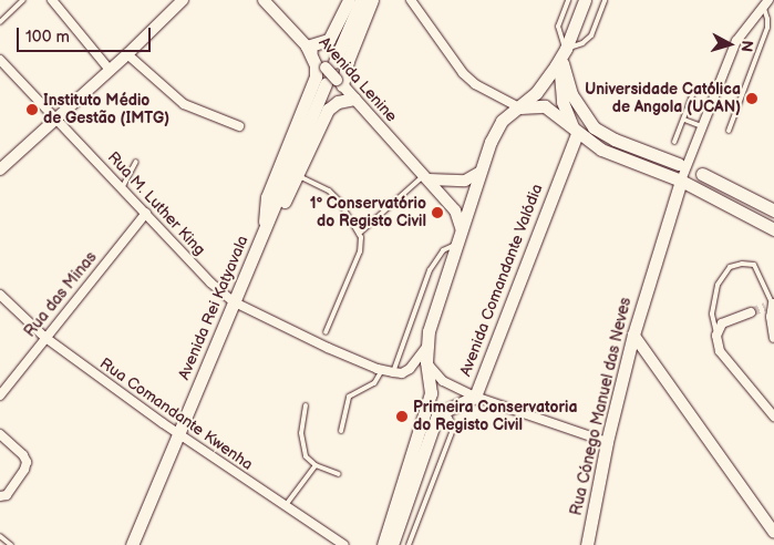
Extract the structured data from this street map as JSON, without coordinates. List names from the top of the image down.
{
  "streets": {
    "main road": ["Avenida Comandante Valódia", "Avenida Rei Katyavala", "Rua Cónego Manuel das Neves"],
    "street": [
      "Avenida Lenine",
      "Rua M. Luther King",
      "Rua das Minas",
      "Rua Comandante Kwenha"
    ]
  },
  "crossings": [
    ["Avenida Lenine", "Avenida Rei Katyavala"],
    ["Rua M. Luther King", "Rua das Minas"],
    ["Rua M. Luther King", "Avenida Rei Katyavala"],
    ["Rua das Minas", "Rua Comandante Kwenha"],
    ["Avenida Rei Katyavala", "Rua Comandante Kwenha"]
  ],
  "places": [
    "Universidade Católica de Angola (UCAN)",
    "Instituto Médio de Gestão (IMTG)",
    "1º Conservatório do Registo Civil",
    "Primeira Conservatoria do Registo Civil"
  ],
  "scale_bar": "100 m",
  "north": "right"
}
